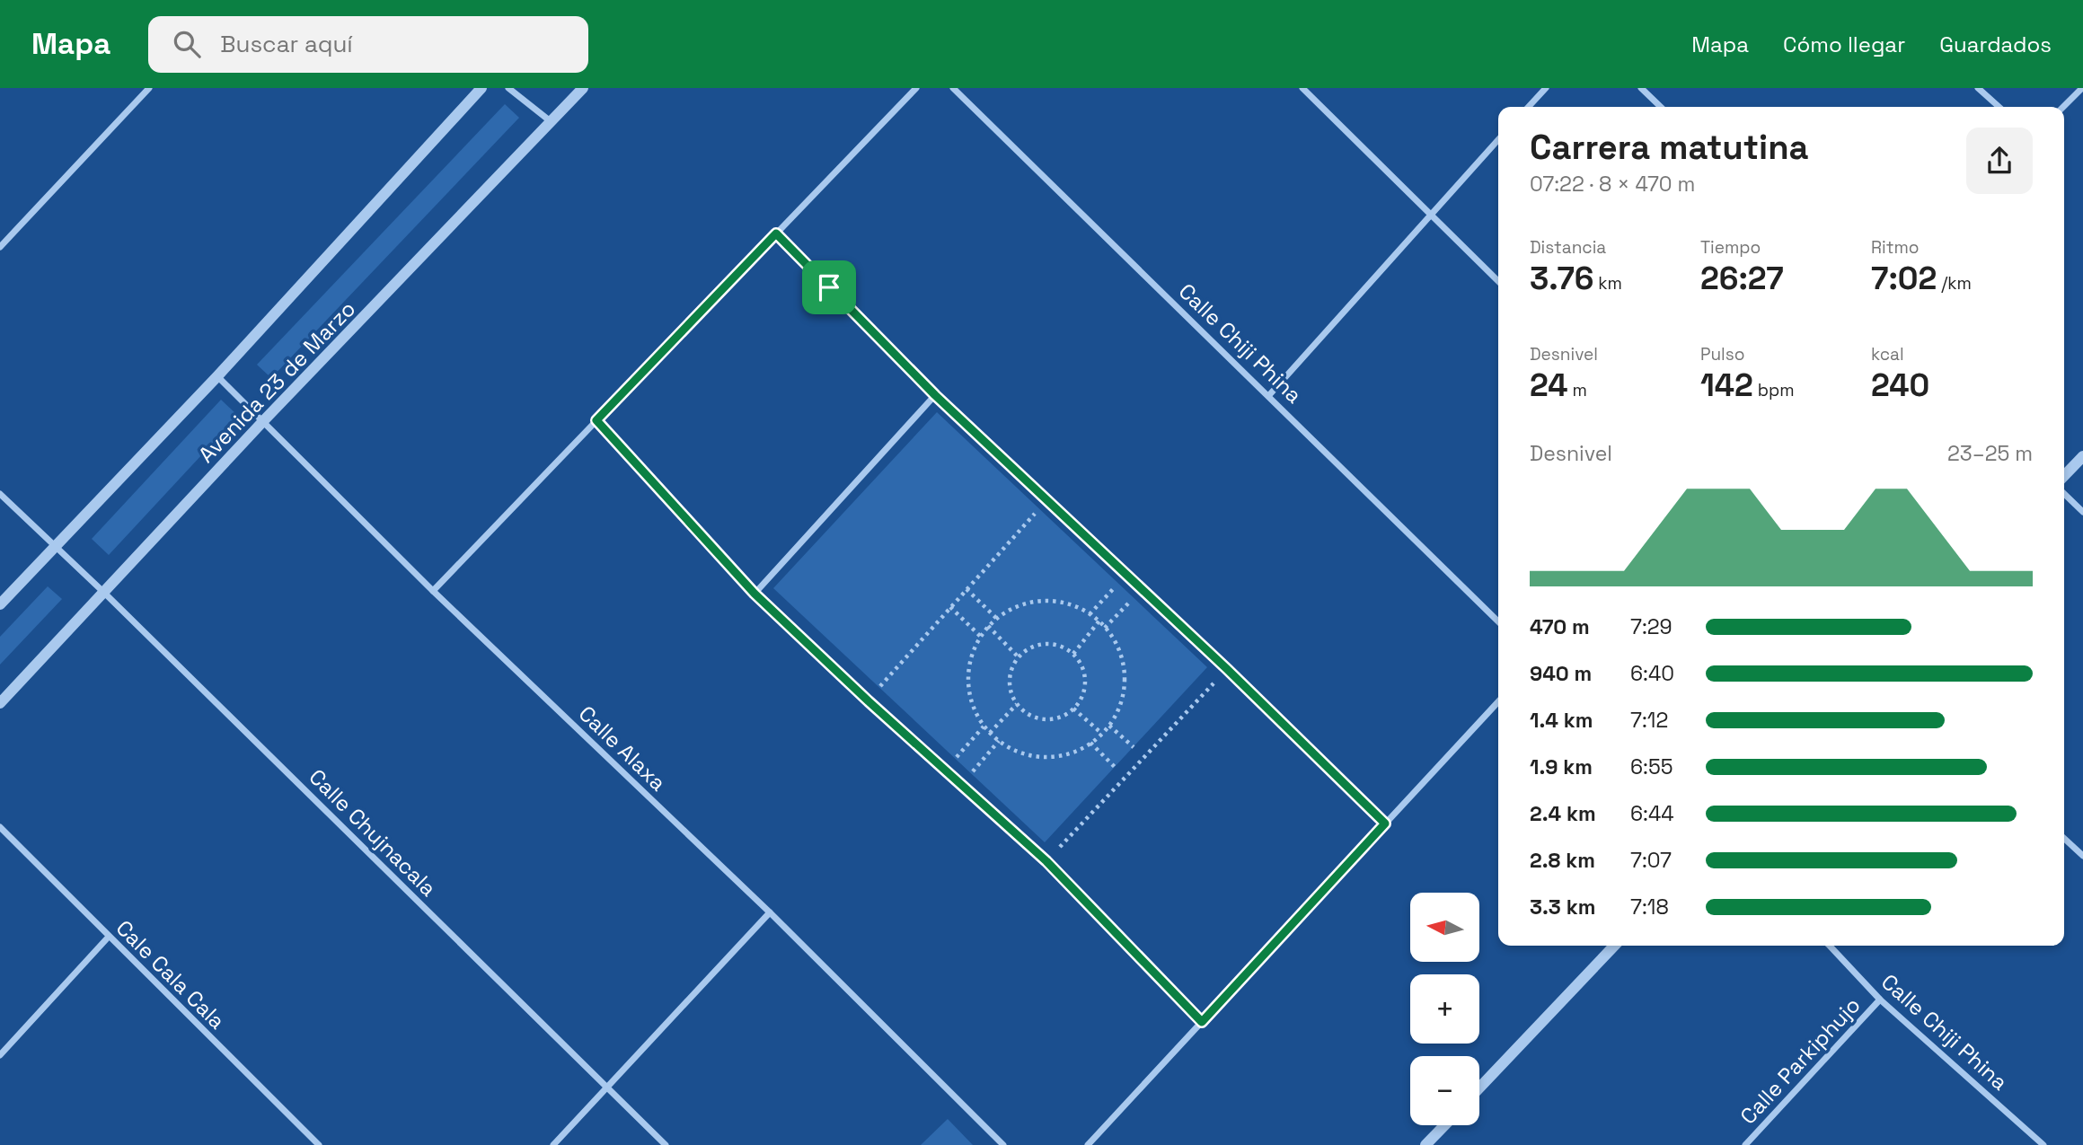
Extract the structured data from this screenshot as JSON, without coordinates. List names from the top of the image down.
{
  "streets": {
    "street": [
      "Calle Chiji Phina",
      "Avenida 23 de Marzo",
      "Calle Alaxa",
      "Calle Chujnacala",
      "Cale Cala Cala",
      "Calle Parkiphujo"
    ]
  },
  "crossings": [
    ["Calle Chiji Phina", "Calle Parkiphujo"],
    ["Avenida 23 de Marzo", "Calle Alaxa"],
    ["Avenida 23 de Marzo", "Calle Chujnacala"]
  ],
  "north": "left",
  "page": {
    "header": "Mapa",
    "search": "Buscar aquí",
    "nav": ["Mapa", "Cómo llegar", "Guardados"],
    "heading": ["Carrera matutina", "07:22 · 8 × 470 m"],
    "stats": [
      ["Distancia", "3.76 km"],
      ["Tiempo", "26:27"],
      ["Ritmo", "7:02 /km"],
      ["Desnivel", "24 m"],
      ["Pulso", "142 bpm"],
      ["kcal", "240"]
    ],
    "chart": ["Desnivel", "23–25 m"],
    "list": [
      {
        "name": "470 m",
        "note": "7:29"
      },
      {
        "name": "940 m",
        "note": "6:40"
      },
      {
        "name": "1.4 km",
        "note": "7:12"
      },
      {
        "name": "1.9 km",
        "note": "6:55"
      },
      {
        "name": "2.4 km",
        "note": "6:44"
      },
      {
        "name": "2.8 km",
        "note": "7:07"
      },
      {
        "name": "3.3 km",
        "note": "7:18"
      }
    ],
    "map_buttons": ["+", "−"]
  }
}
